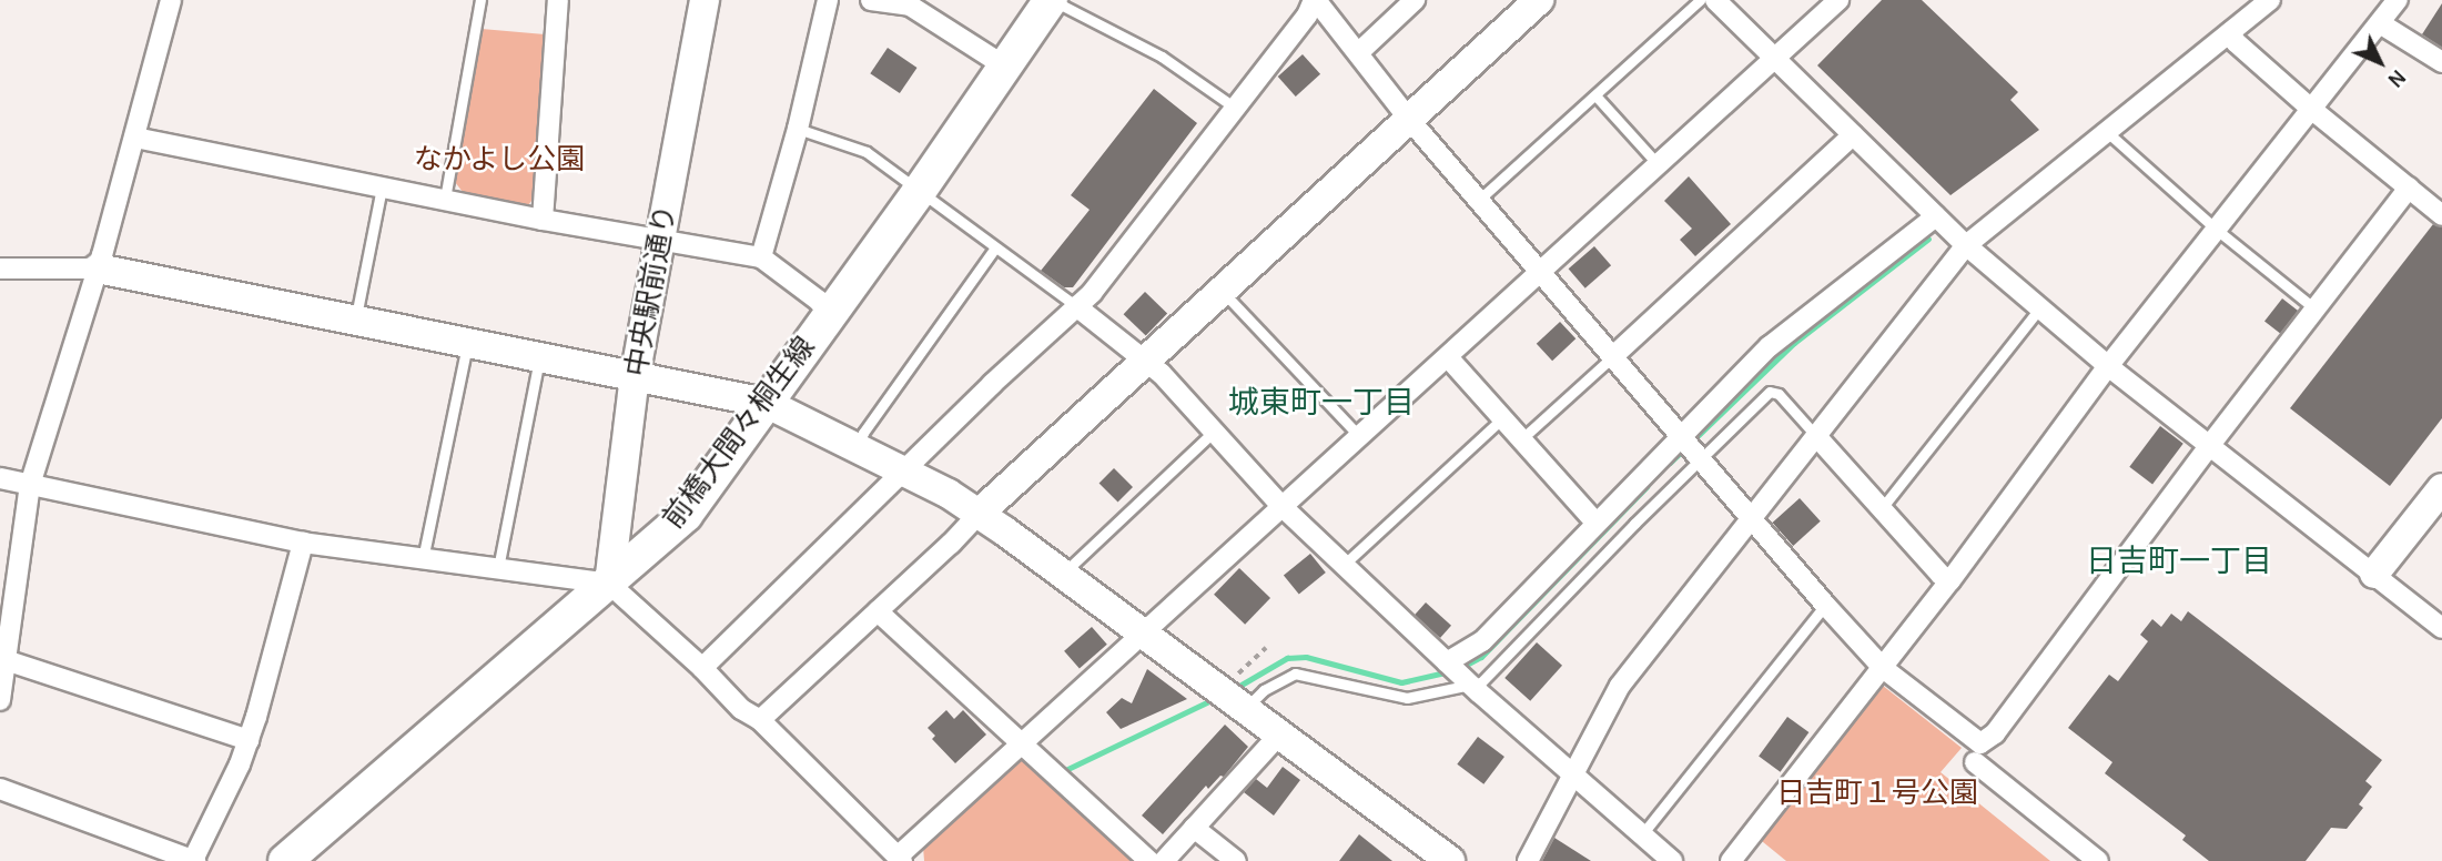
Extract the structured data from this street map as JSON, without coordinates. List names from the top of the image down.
{
  "streets": {
    "main road": ["前橋大間々桐生線"],
    "street": ["中央駅前通り"]
  },
  "crossings": [
    ["中央駅前通り", "前橋大間々桐生線"]
  ],
  "districts": ["城東町一丁目", "日吉町一丁目"],
  "parks": ["なかよし公園", "日吉町１号公園"],
  "north": "bottom right"
}
